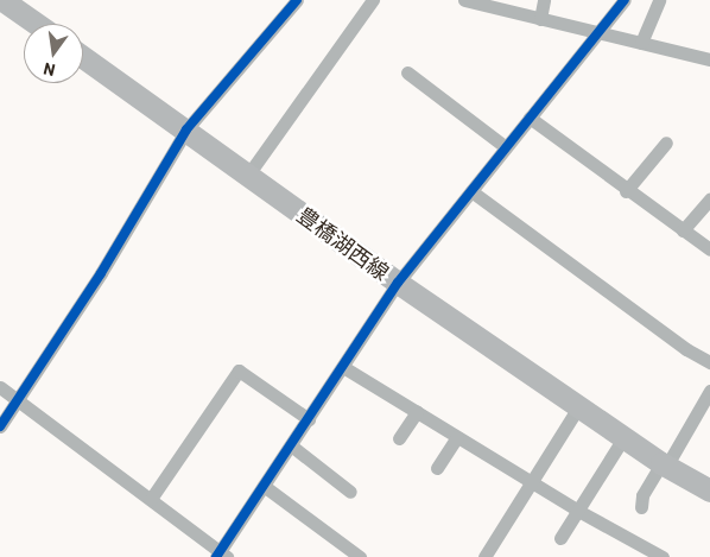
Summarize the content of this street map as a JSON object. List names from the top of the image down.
{
  "streets": {
    "main road": ["豊橋湖西線"]
  },
  "north": "bottom"
}
